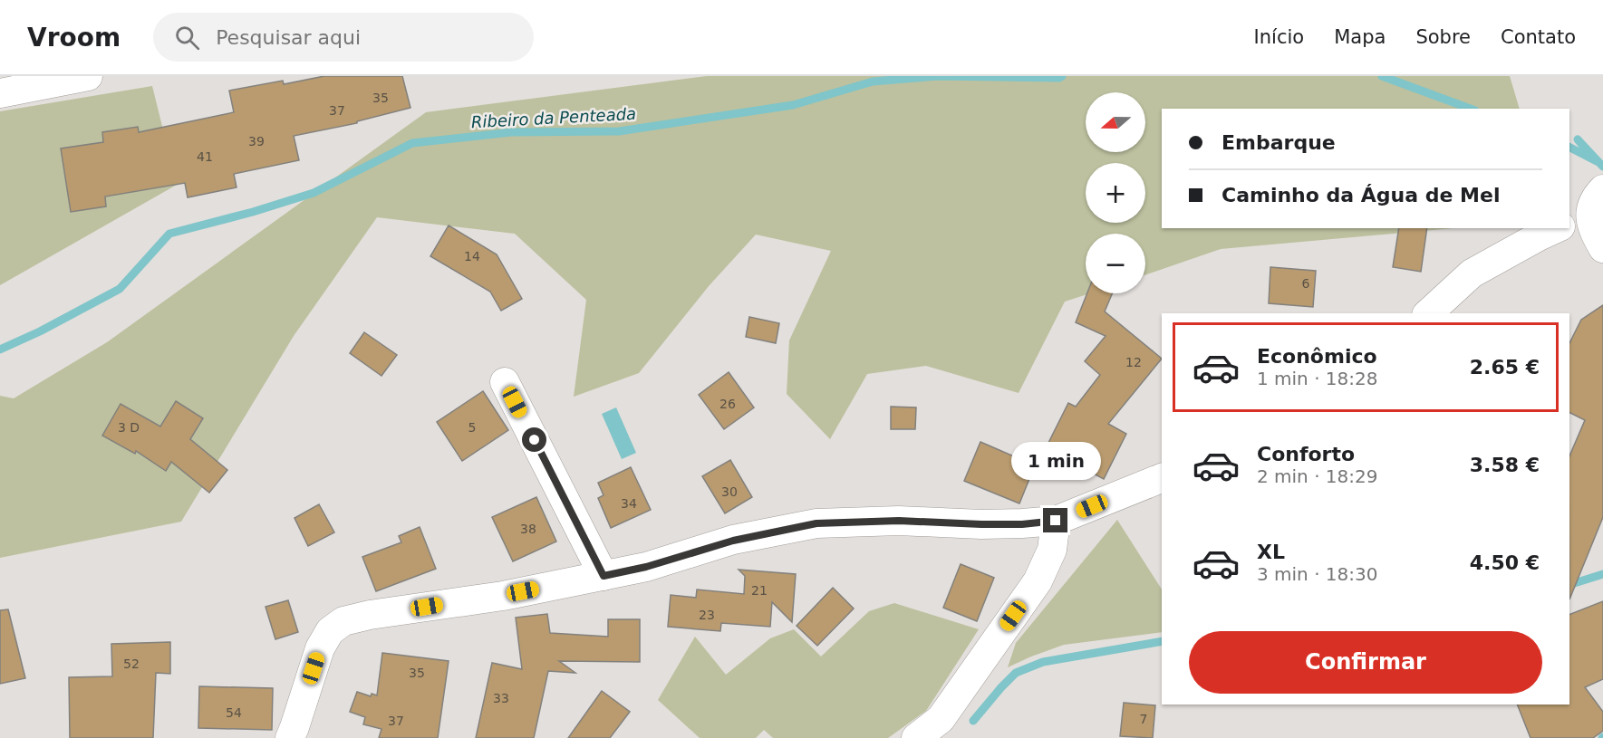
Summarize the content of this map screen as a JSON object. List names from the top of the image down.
{
  "water": ["Ribeiro da Penteada"],
  "house_numbers": [
    "35",
    "37",
    "39",
    "41",
    "14",
    "6",
    "12",
    "26",
    "3 D",
    "5",
    "30",
    "34",
    "38",
    "21",
    "23",
    "52",
    "35",
    "33",
    "54",
    "7",
    "37"
  ],
  "north": "left",
  "page": {
    "header": "Vroom",
    "search": "Pesquisar aqui",
    "nav": [
      "Início",
      "Mapa",
      "Sobre",
      "Contato"
    ],
    "map_buttons": ["+", "−"],
    "banner": ["Embarque", "Caminho da Água de Mel"],
    "list": [
      {
        "name": "Econômico",
        "note": "1 min · 18:28",
        "value": "2.65 €"
      },
      {
        "name": "Conforto",
        "note": "2 min · 18:29",
        "value": "3.58 €"
      },
      {
        "name": "XL",
        "note": "3 min · 18:30",
        "value": "4.50 €"
      }
    ],
    "bubble": "1 min",
    "buttons": "Confirmar"
  }
}
